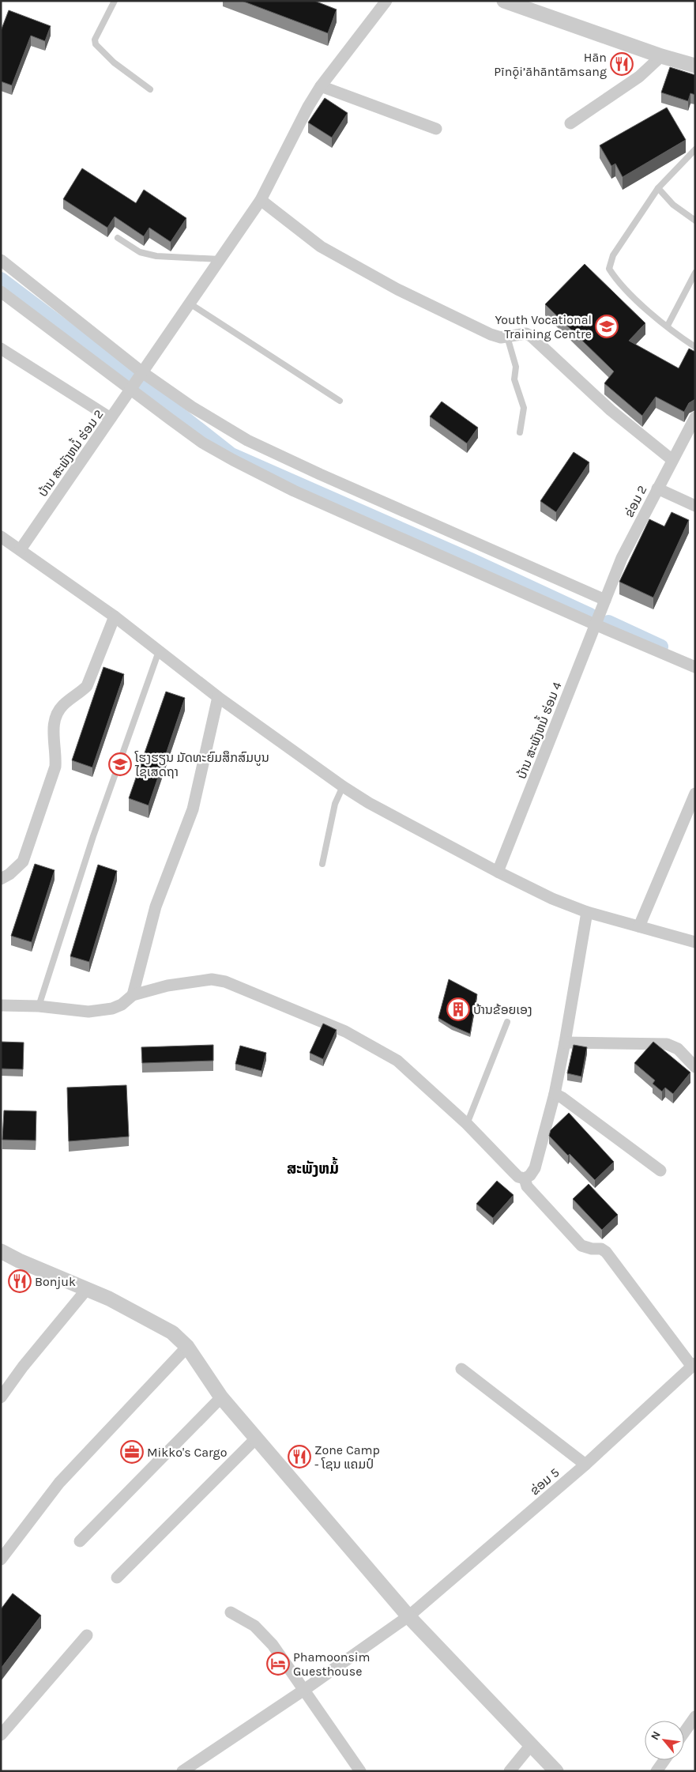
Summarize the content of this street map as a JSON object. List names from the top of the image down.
{
  "streets": {
    "street": [
      "ບ້ານ ສະພັງຫມໍ້ ຮ່ອມ 2",
      "ຂ່ອມ 2",
      "ບ້ານ ສະພັງຫມໍ້ ຮ່ອມ 4",
      "ຂ່ອມ 5"
    ]
  },
  "crossings": [
    ["ຂ່ອມ 2", "ບ້ານ ສະພັງຫມໍ້ ຮ່ອມ 4"]
  ],
  "districts": ["ສະພັງຫມໍ້"],
  "places": {
    "restaurant": ["Hān Pīnǭi’āhāntāmsang", "Bonjuk", "Zone Camp - ໂຊນ ແຄມປ໌"],
    "school or university": ["Youth Vocational Training Centre", "ໂຮງຮຽນ ມັດທະຍົມສຶກສົມບູນ ໄຊເສດຖາ"],
    "building": ["ບ້ານຂ້ອຍເອງ"],
    "office": ["Mikko's Cargo"],
    "hotel": ["Phamoonsim Guesthouse"]
  },
  "north": "top left"
}
